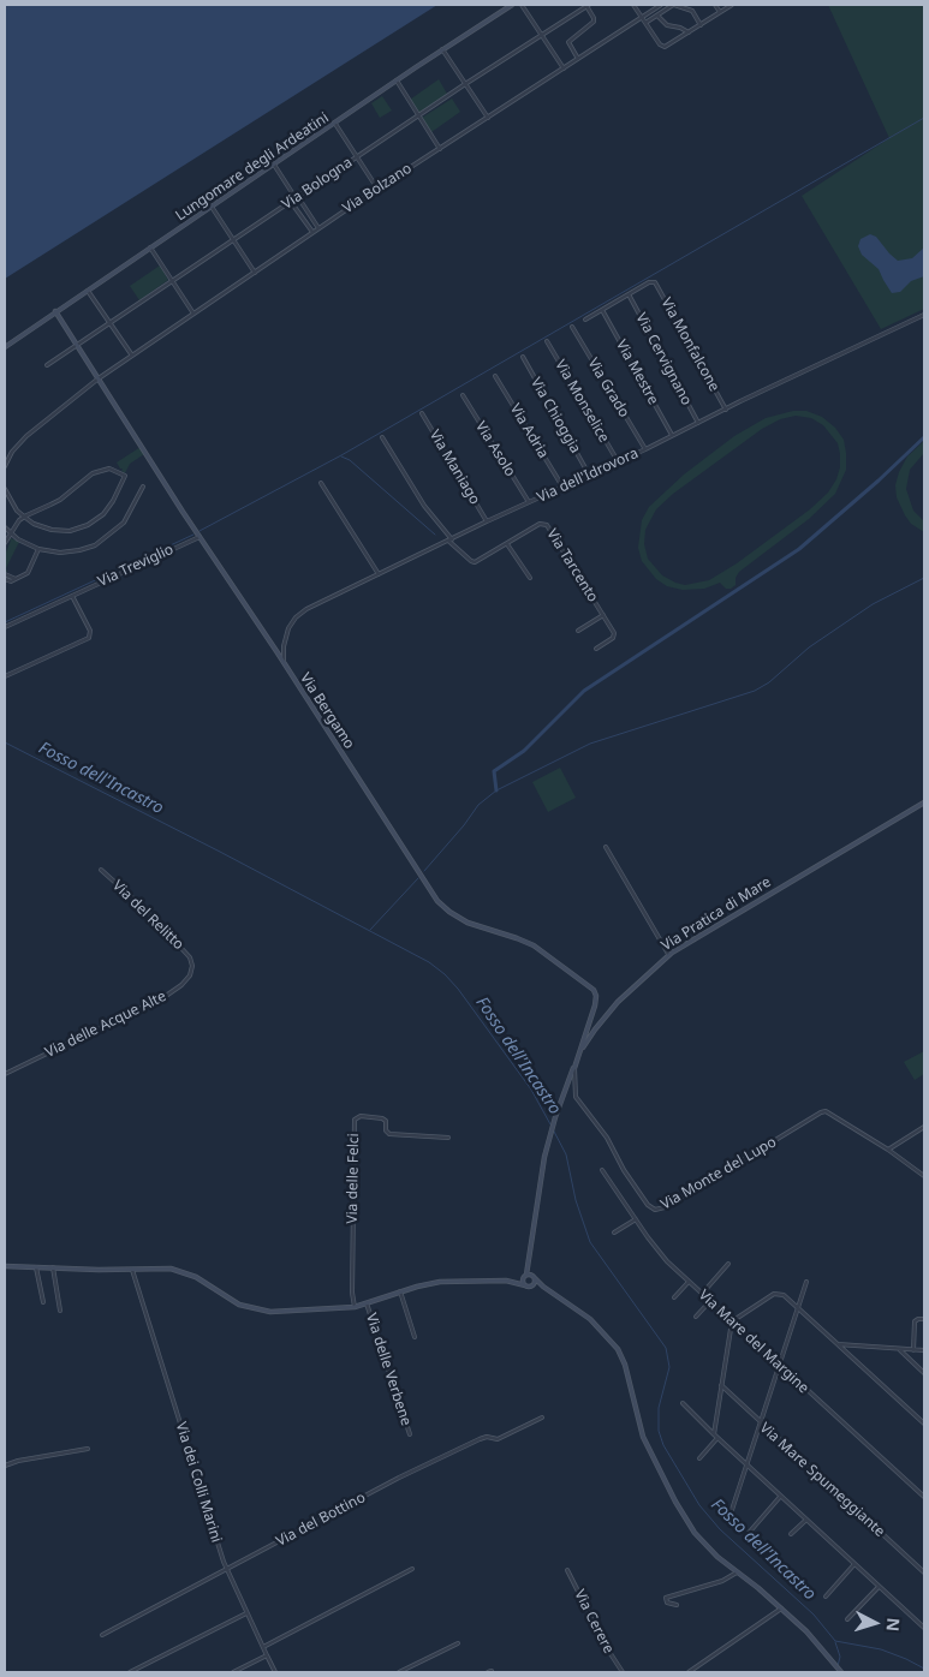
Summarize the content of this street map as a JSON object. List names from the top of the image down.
{
  "streets": {
    "main road": ["Lungomare degli Ardeatini", "Via Bergamo", "Via Pratica di Mare"],
    "street": [
      "Via Bologna",
      "Via Bolzano",
      "Via Monfalcone",
      "Via Cervignano",
      "Via Mestre",
      "Via Grado",
      "Via Monselice",
      "Via Chioggia",
      "Via Adria",
      "Via Asolo",
      "Via Maniago",
      "Via dell'Idrovora",
      "Via Treviglio",
      "Via Tarcento",
      "Via del Relitto",
      "Via delle Acque Alte",
      "Via Monte del Lupo",
      "Via delle Felci",
      "Via Mare del Margine",
      "Via delle Verbene",
      "Via Mare Spumeggiante",
      "Via dei Colli Marini",
      "Via del Bottino",
      "Via Cerere"
    ]
  },
  "crossings": [
    ["Lungomare degli Ardeatini", "Via Bergamo"],
    ["Via Bologna", "Via Bergamo"],
    ["Via Bolzano", "Via Bergamo"],
    ["Via Monfalcone", "Via Cervignano"],
    ["Via Monfalcone", "Via dell'Idrovora"],
    ["Via Cervignano", "Via dell'Idrovora"],
    ["Via Mestre", "Via dell'Idrovora"],
    ["Via Grado", "Via dell'Idrovora"],
    ["Via Monselice", "Via dell'Idrovora"],
    ["Via Chioggia", "Via dell'Idrovora"],
    ["Via Adria", "Via dell'Idrovora"],
    ["Via Asolo", "Via dell'Idrovora"],
    ["Via Maniago", "Via dell'Idrovora"],
    ["Via dell'Idrovora", "Via Tarcento"],
    ["Via dell'Idrovora", "Via Bergamo"],
    ["Via Treviglio", "Via Bergamo"],
    ["Via Bergamo", "Via Pratica di Mare"],
    ["Via Bergamo", "Via Monte del Lupo"],
    ["Via Pratica di Mare", "Via Monte del Lupo"],
    ["Via del Relitto", "Via delle Acque Alte"],
    ["Via dei Colli Marini", "Via del Bottino"]
  ],
  "water": ["Fosso dell'Incastro"],
  "north": "right"
}
